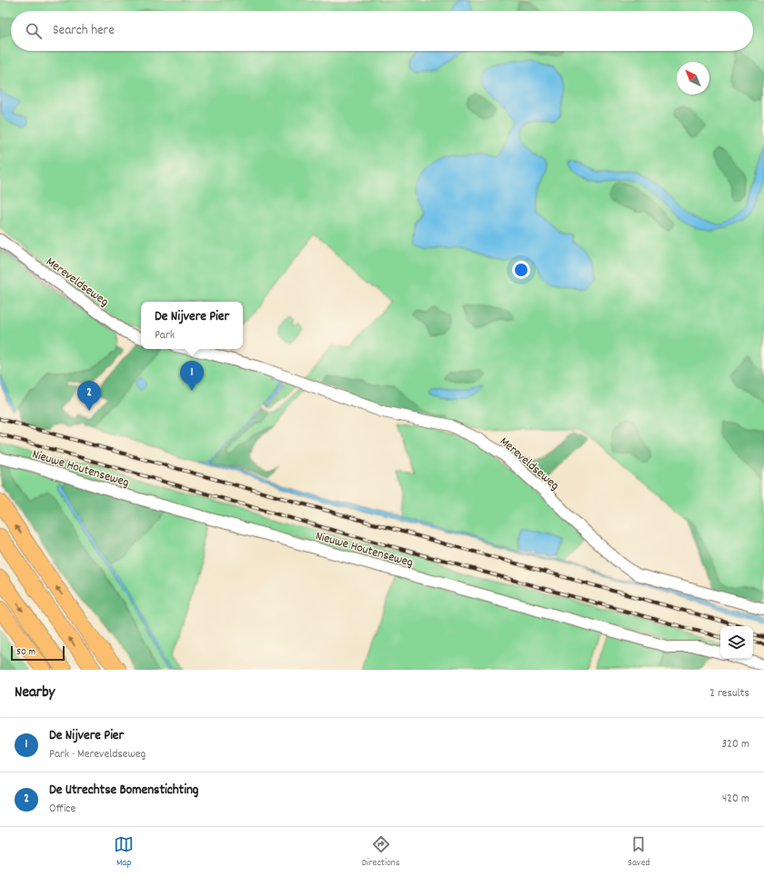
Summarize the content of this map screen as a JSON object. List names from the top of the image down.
{
  "streets": {
    "street": ["Mereveldseweg", "Nieuwe Houtenseweg"]
  },
  "scale_bar": "50 m",
  "north": "top left",
  "page": {
    "search": "Search here",
    "popup": ["De Nijvere Pier", "Park"],
    "pins": ["1", "2"],
    "scale": "50 m",
    "heading": ["Nearby", "2 results"],
    "list": [
      {
        "mark": "1",
        "name": "De Nijvere Pier",
        "note": "Park · Mereveldseweg",
        "value": "320 m"
      },
      {
        "mark": "2",
        "name": "De Utrechtse Bomenstichting",
        "note": "Office",
        "value": "420 m"
      }
    ],
    "nav": ["Map", "Directions", "Saved"]
  }
}
